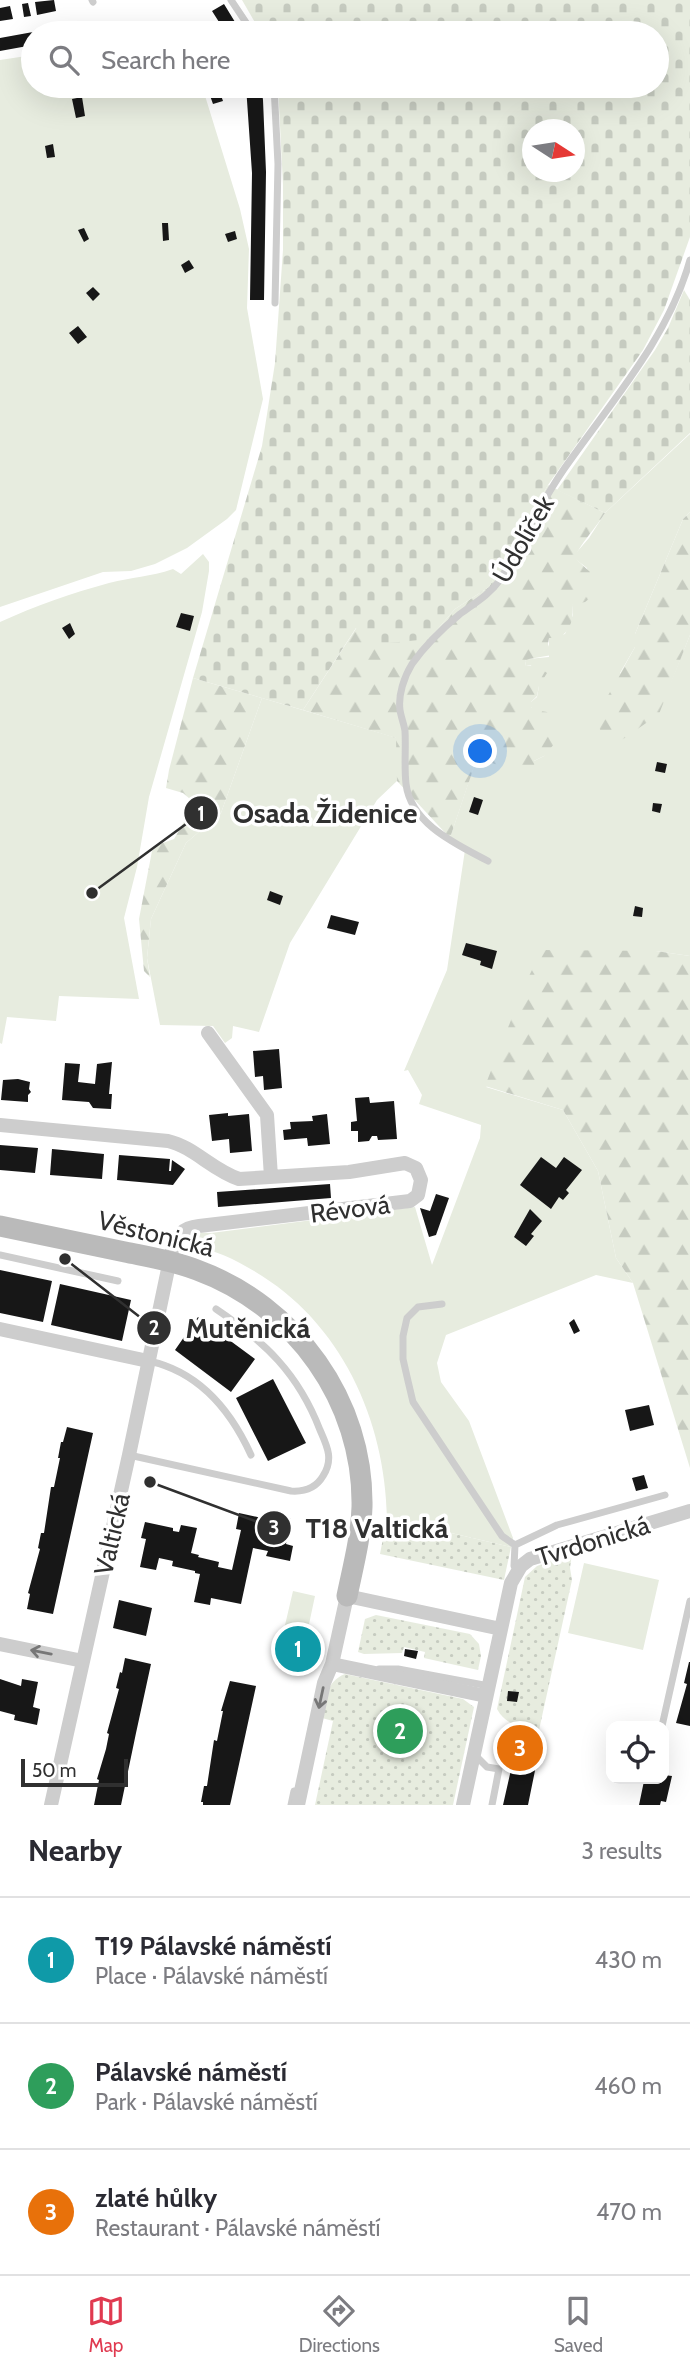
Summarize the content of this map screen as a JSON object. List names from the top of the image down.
{
  "streets": {
    "street": [
      "Révová",
      "Věstonická",
      "Valtická",
      "Tvrdonická"
    ],
    "lane": ["Údolíček"]
  },
  "crossings": [
    ["Révová", "Věstonická"],
    ["Révová", "Valtická"],
    ["Věstonická", "Valtická"]
  ],
  "places": ["Osada Židenice", "Mutěnická", "T18 Valtická"],
  "scale_bar": "50 m",
  "north": "right",
  "page": {
    "search": "Search here",
    "pins": ["1", "2", "3"],
    "scale": "50 m",
    "heading": ["Nearby", "3 results"],
    "list": [
      {
        "mark": "1",
        "name": "T19 Pálavské náměstí",
        "note": "Place · Pálavské náměstí",
        "value": "430 m"
      },
      {
        "mark": "2",
        "name": "Pálavské náměstí",
        "note": "Park · Pálavské náměstí",
        "value": "460 m"
      },
      {
        "mark": "3",
        "name": "zlaté hůlky",
        "note": "Restaurant · Pálavské náměstí",
        "value": "470 m"
      }
    ],
    "nav": ["Map", "Directions", "Saved"]
  }
}
